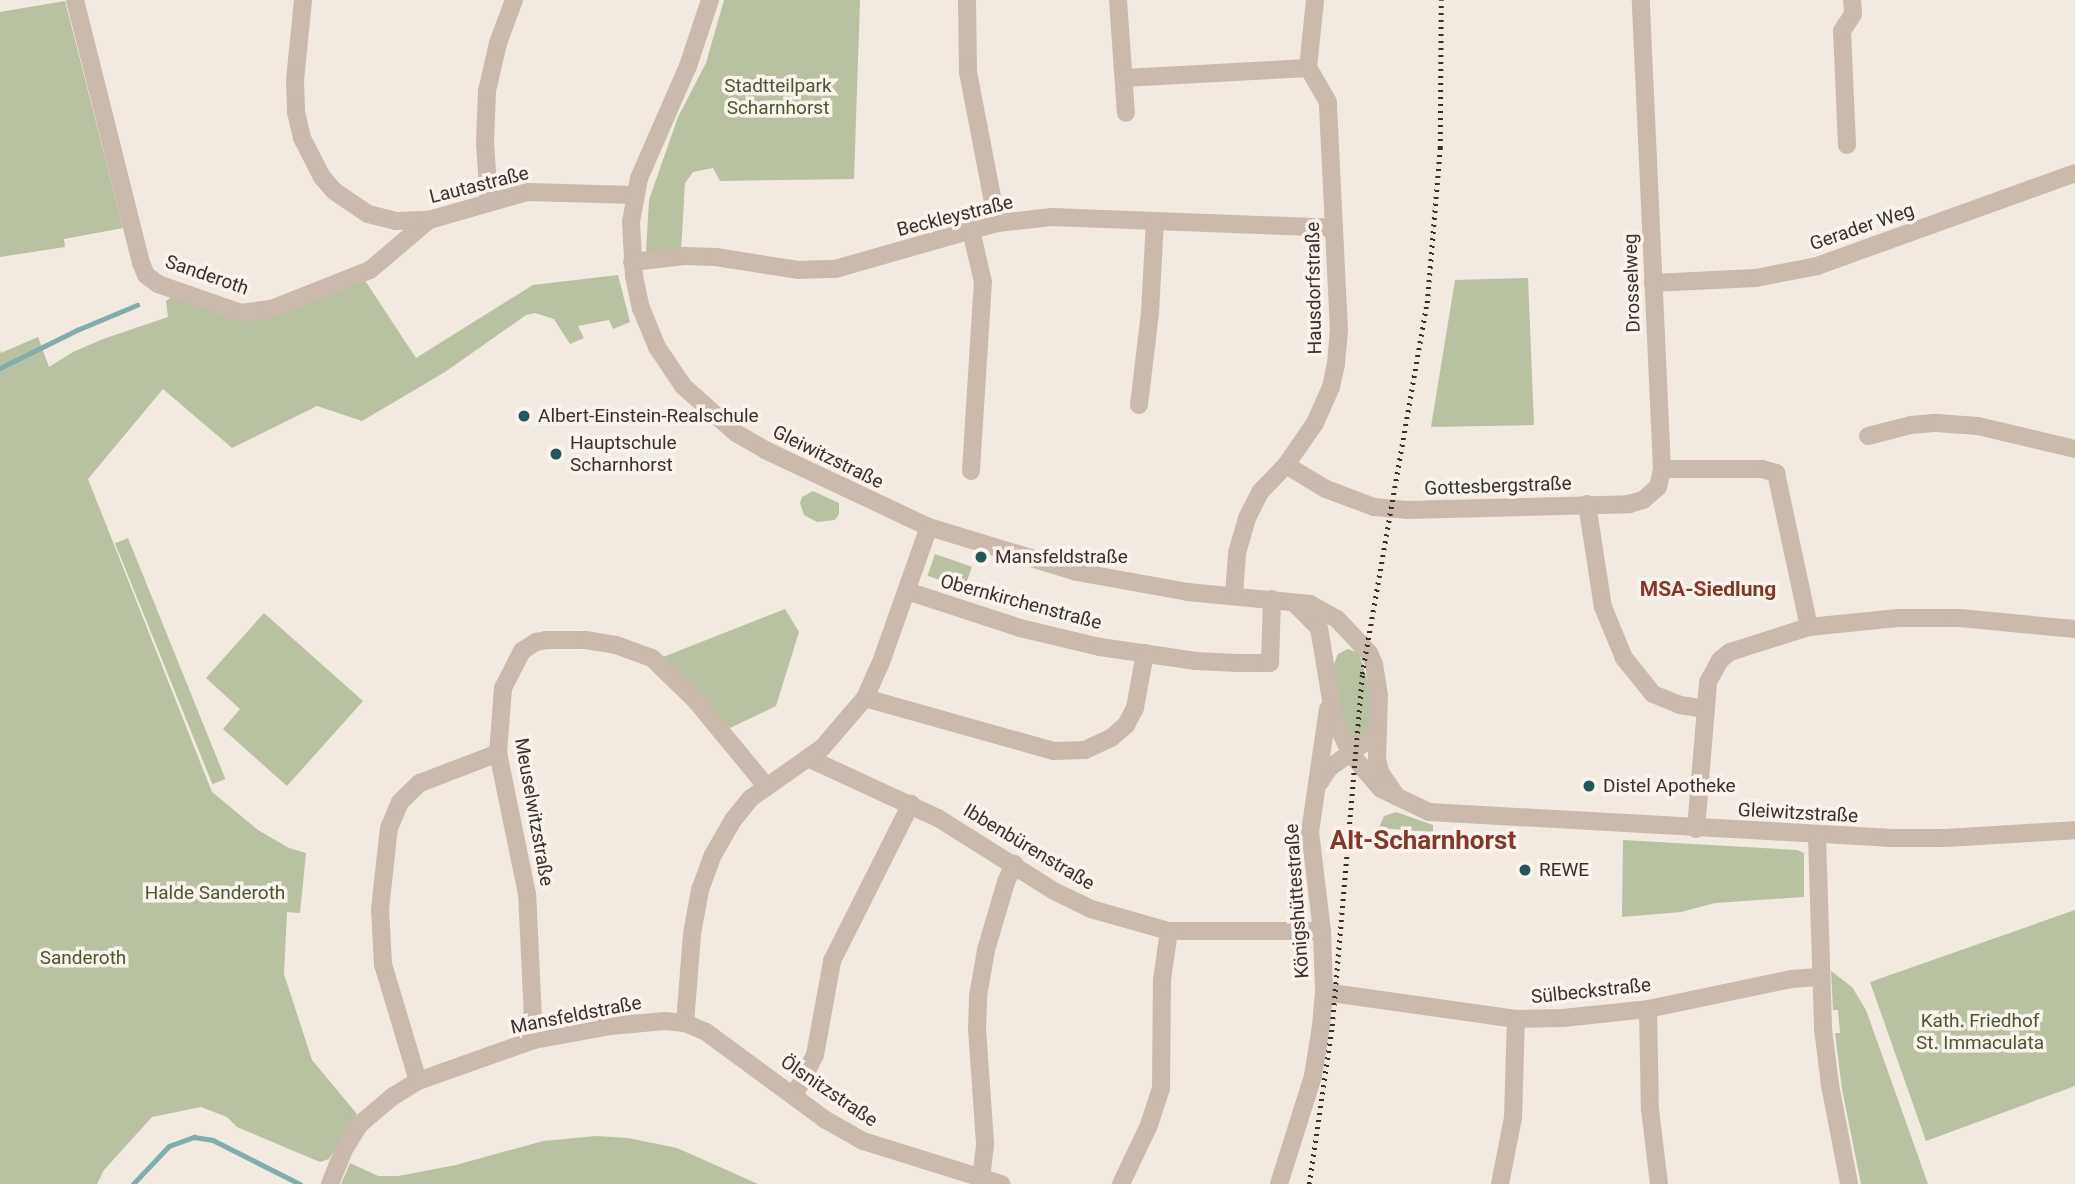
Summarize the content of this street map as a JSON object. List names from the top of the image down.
{
  "streets": {
    "street": [
      "Lautastraße",
      "Beckleystraße",
      "Gerader Weg",
      "Sanderoth",
      "Drosselweg",
      "Hausdorfstraße",
      "Gleiwitzstraße",
      "Gottesbergstraße",
      "Obernkirchenstraße",
      "Meuselwitzstraße",
      "Ibbenbürenstraße",
      "Königshüttestraße",
      "Sülbeckstraße",
      "Mansfeldstraße",
      "Ölsnitzstraße"
    ]
  },
  "crossings": [
    ["Lautastraße", "Sanderoth"],
    ["Lautastraße", "Gleiwitzstraße"],
    ["Beckleystraße", "Hausdorfstraße"],
    ["Beckleystraße", "Gleiwitzstraße"],
    ["Gerader Weg", "Drosselweg"],
    ["Hausdorfstraße", "Gleiwitzstraße"],
    ["Hausdorfstraße", "Gottesbergstraße"],
    ["Gleiwitzstraße", "Obernkirchenstraße"],
    ["Gleiwitzstraße", "Königshüttestraße"],
    ["Meuselwitzstraße", "Mansfeldstraße"],
    ["Ibbenbürenstraße", "Königshüttestraße"],
    ["Königshüttestraße", "Sülbeckstraße"],
    ["Mansfeldstraße", "Ölsnitzstraße"]
  ],
  "districts": ["MSA-Siedlung", "Alt-Scharnhorst"],
  "parks": [
    "Stadtteilpark Scharnhorst",
    "Halde Sanderoth",
    "Sanderoth",
    "Kath. Friedhof St. Immaculata"
  ],
  "places": [
    "Albert-Einstein-Realschule",
    "Hauptschule Scharnhorst",
    "Mansfeldstraße",
    "Distel Apotheke",
    "REWE"
  ]
}
